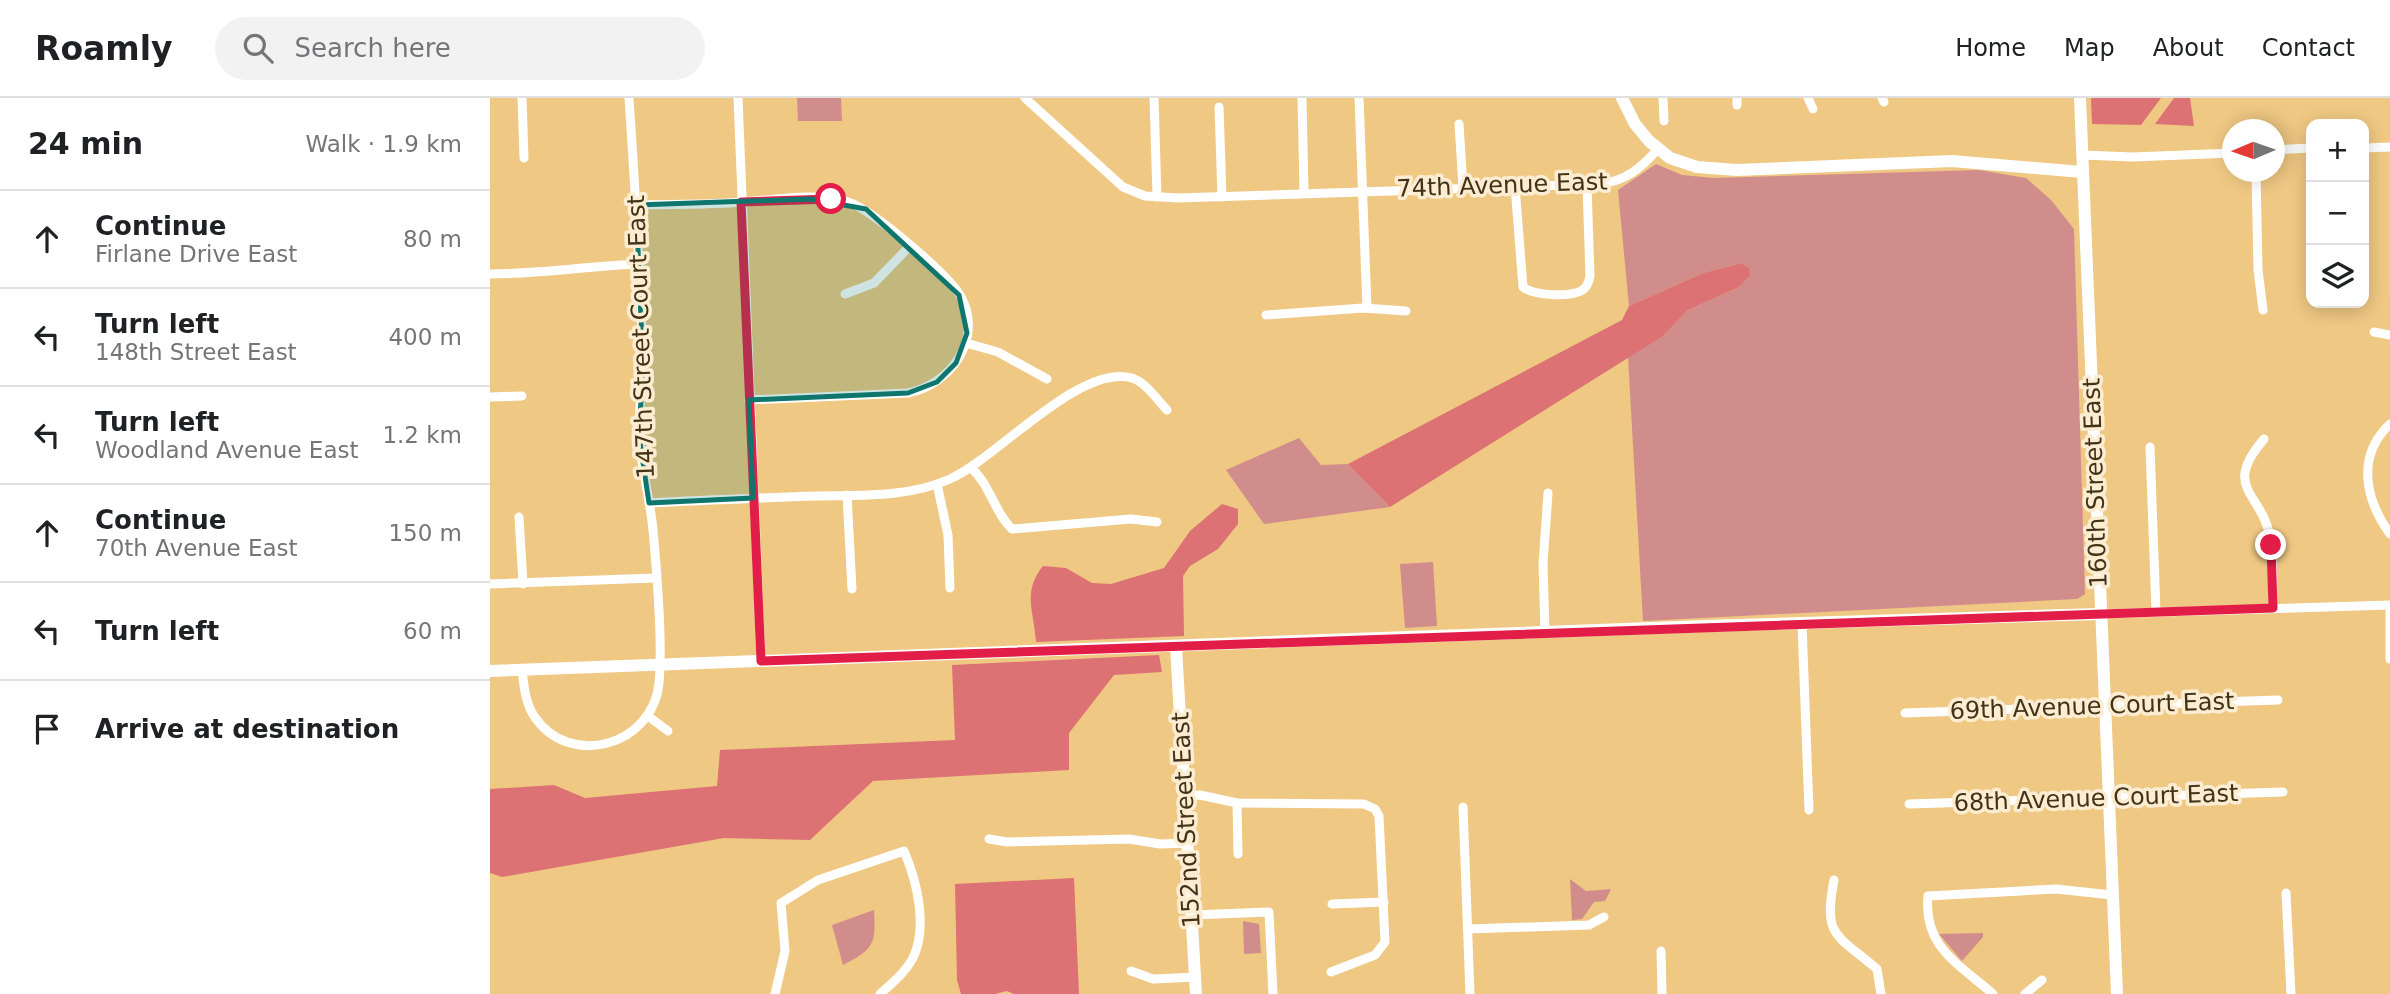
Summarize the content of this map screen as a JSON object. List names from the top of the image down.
{
  "streets": {
    "street": [
      "74th Avenue East",
      "147th Street Court East",
      "160th Street East",
      "69th Avenue Court East",
      "68th Avenue Court East",
      "152nd Street East"
    ]
  },
  "crossings": [
    ["160th Street East", "69th Avenue Court East"],
    ["160th Street East", "68th Avenue Court East"]
  ],
  "north": "left",
  "page": {
    "header": "Roamly",
    "search": "Search here",
    "nav": [
      "Home",
      "Map",
      "About",
      "Contact"
    ],
    "heading": ["24 min", "Walk · 1.9 km"],
    "map_buttons": ["+", "−"],
    "list": [
      ["Continue", "Firlane Drive East", "80 m"],
      ["Turn left", "148th Street East", "400 m"],
      ["Turn left", "Woodland Avenue East", "1.2 km"],
      ["Continue", "70th Avenue East", "150 m"],
      ["Turn left", "60 m"],
      "Arrive at destination"
    ]
  }
}
